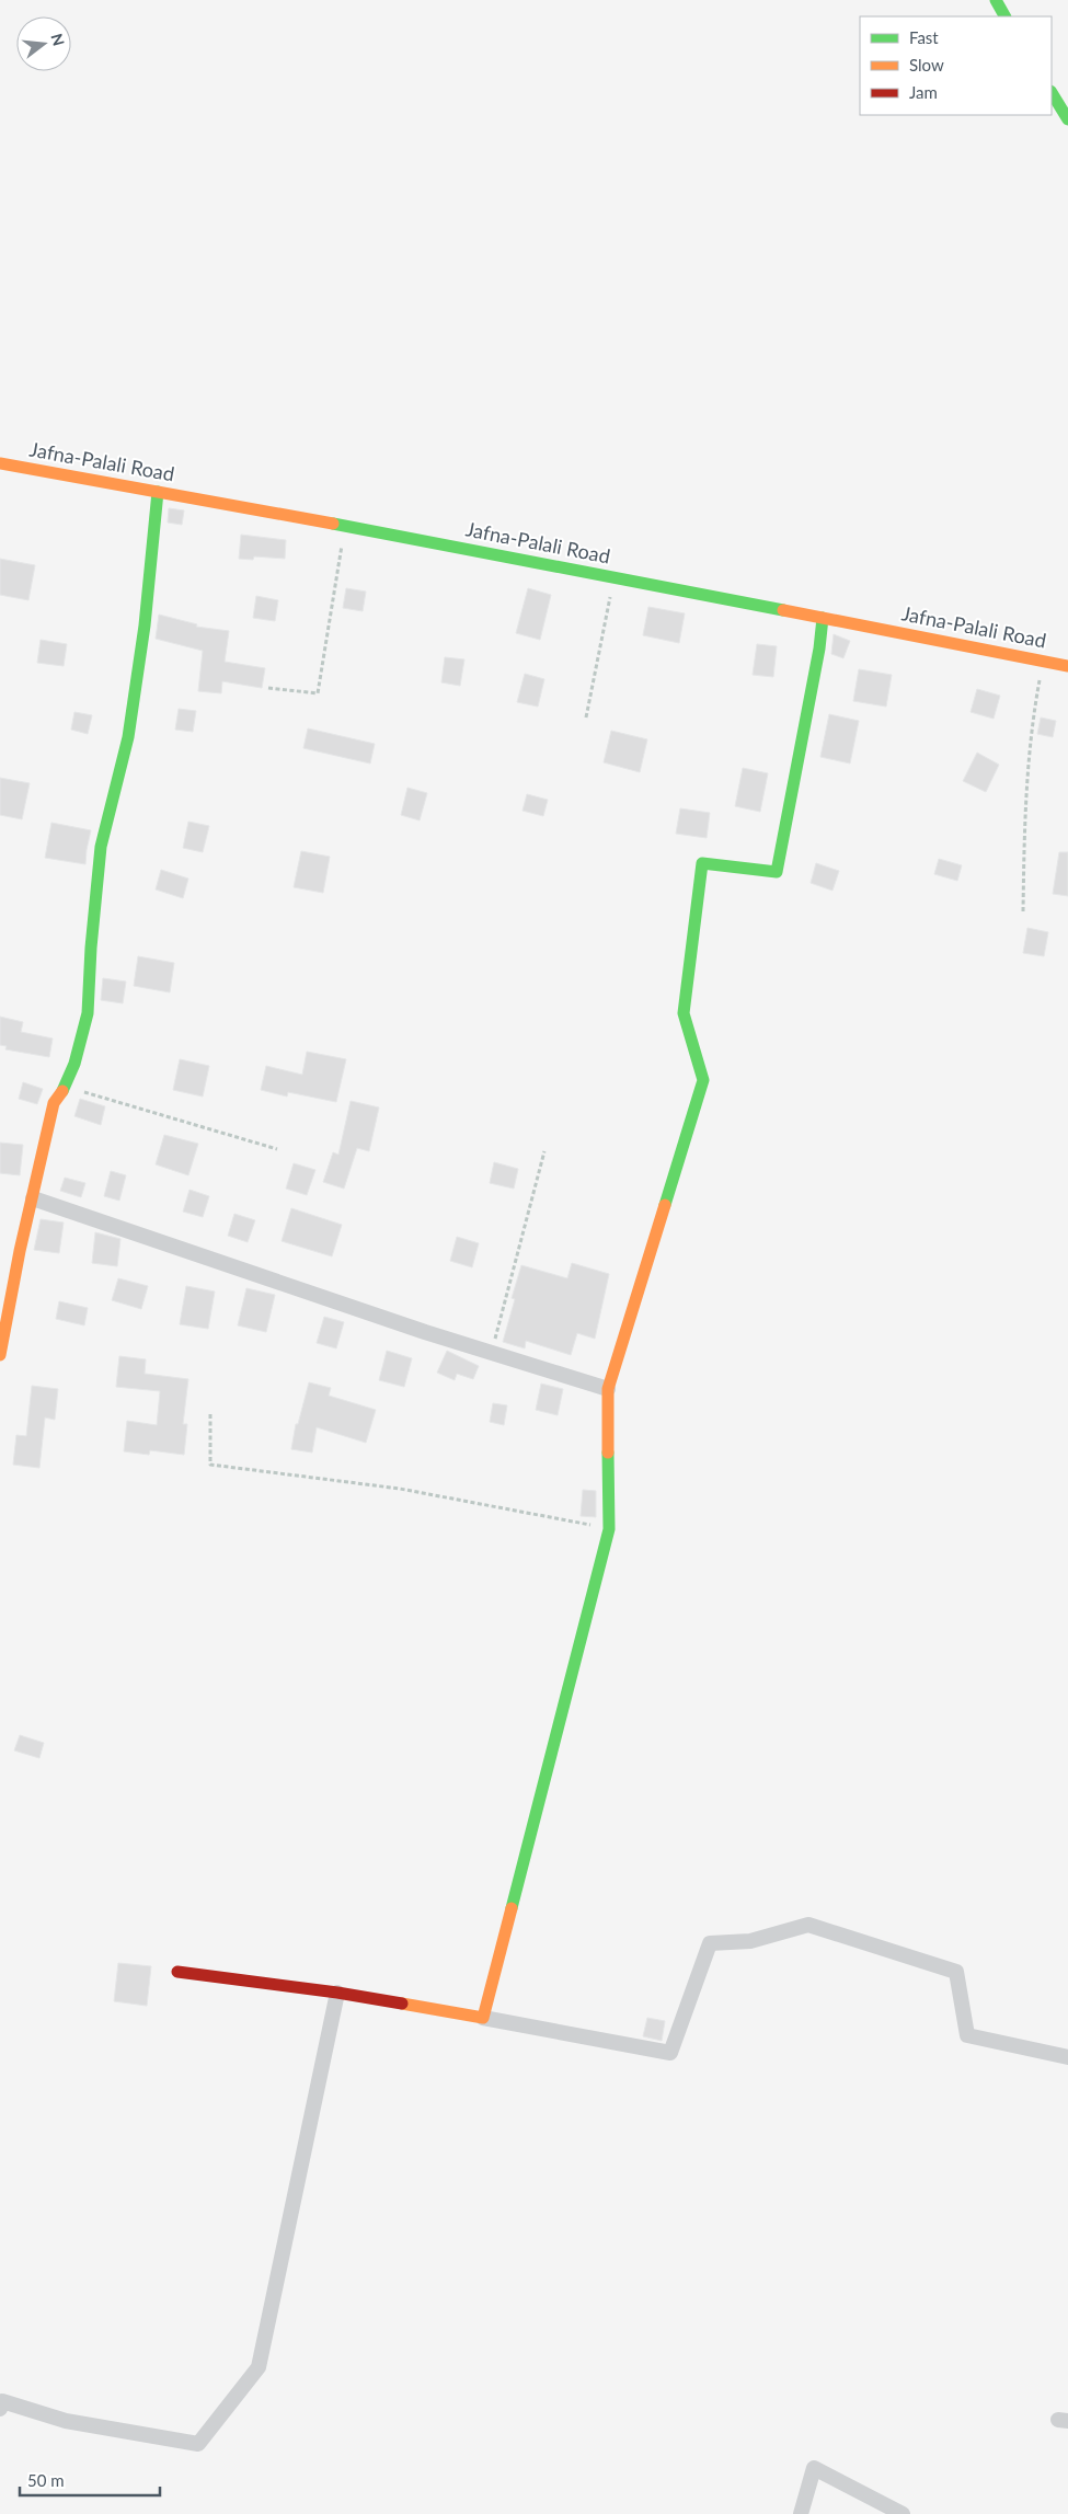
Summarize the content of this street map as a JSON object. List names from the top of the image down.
{
  "streets": {
    "street": ["Jafna-Palali Road"]
  },
  "legend": ["Fast", "Slow", "Jam"],
  "scale_bar": "50 m",
  "north": "right"
}
